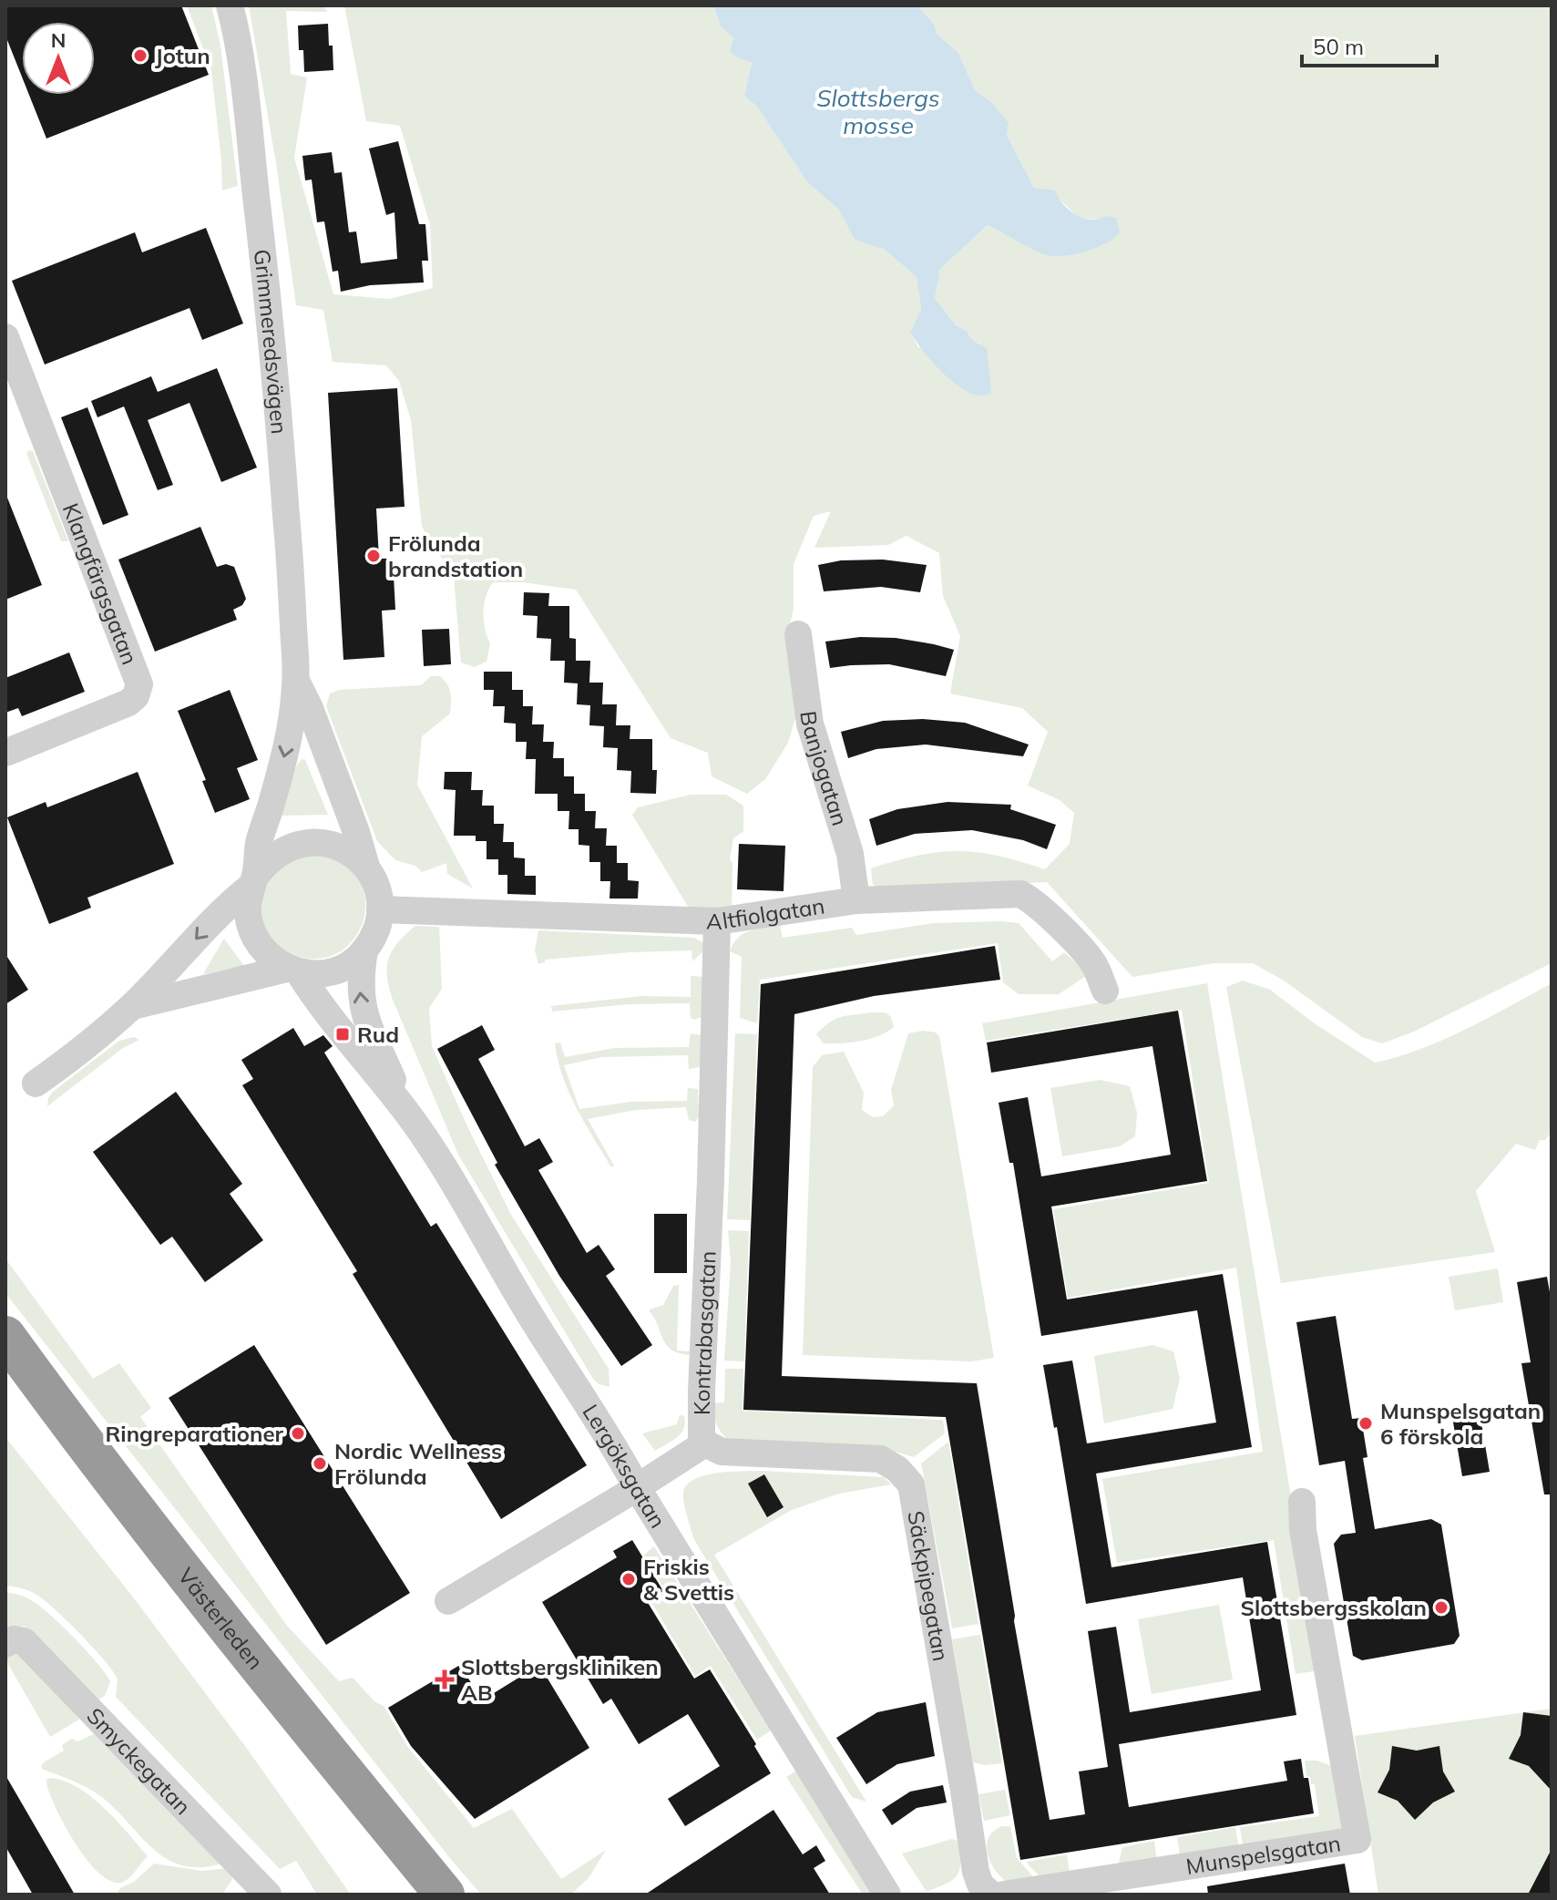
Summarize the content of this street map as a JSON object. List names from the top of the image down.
{
  "streets": {
    "highway": ["Västerleden"],
    "street": [
      "Grimmeredsvägen",
      "Klangfärgsgatan",
      "Banjogatan",
      "Altfiolgatan",
      "Kontrabasgatan",
      "Lergöksgatan",
      "Säckpipegatan",
      "Smyckegatan",
      "Munspelsgatan"
    ]
  },
  "crossings": [
    ["Grimmeredsvägen", "Altfiolgatan"],
    ["Grimmeredsvägen", "Lergöksgatan"],
    ["Banjogatan", "Altfiolgatan"],
    ["Altfiolgatan", "Kontrabasgatan"],
    ["Altfiolgatan", "Lergöksgatan"],
    ["Kontrabasgatan", "Lergöksgatan"],
    ["Kontrabasgatan", "Säckpipegatan"],
    ["Säckpipegatan", "Munspelsgatan"]
  ],
  "water": ["Slottsbergs mosse"],
  "places": {
    "other": [
      "Jotun",
      "Frölunda brandstation",
      "Munspelsgatan 6 förskola",
      "Ringreparationer",
      "Nordic Wellness Frölunda",
      "Friskis & Svettis",
      "Slottsbergsskolan"
    ],
    "transit": ["Rud"],
    "health": ["Slottsbergskliniken AB"]
  },
  "scale_bar": "50 m",
  "north": "top"
}
